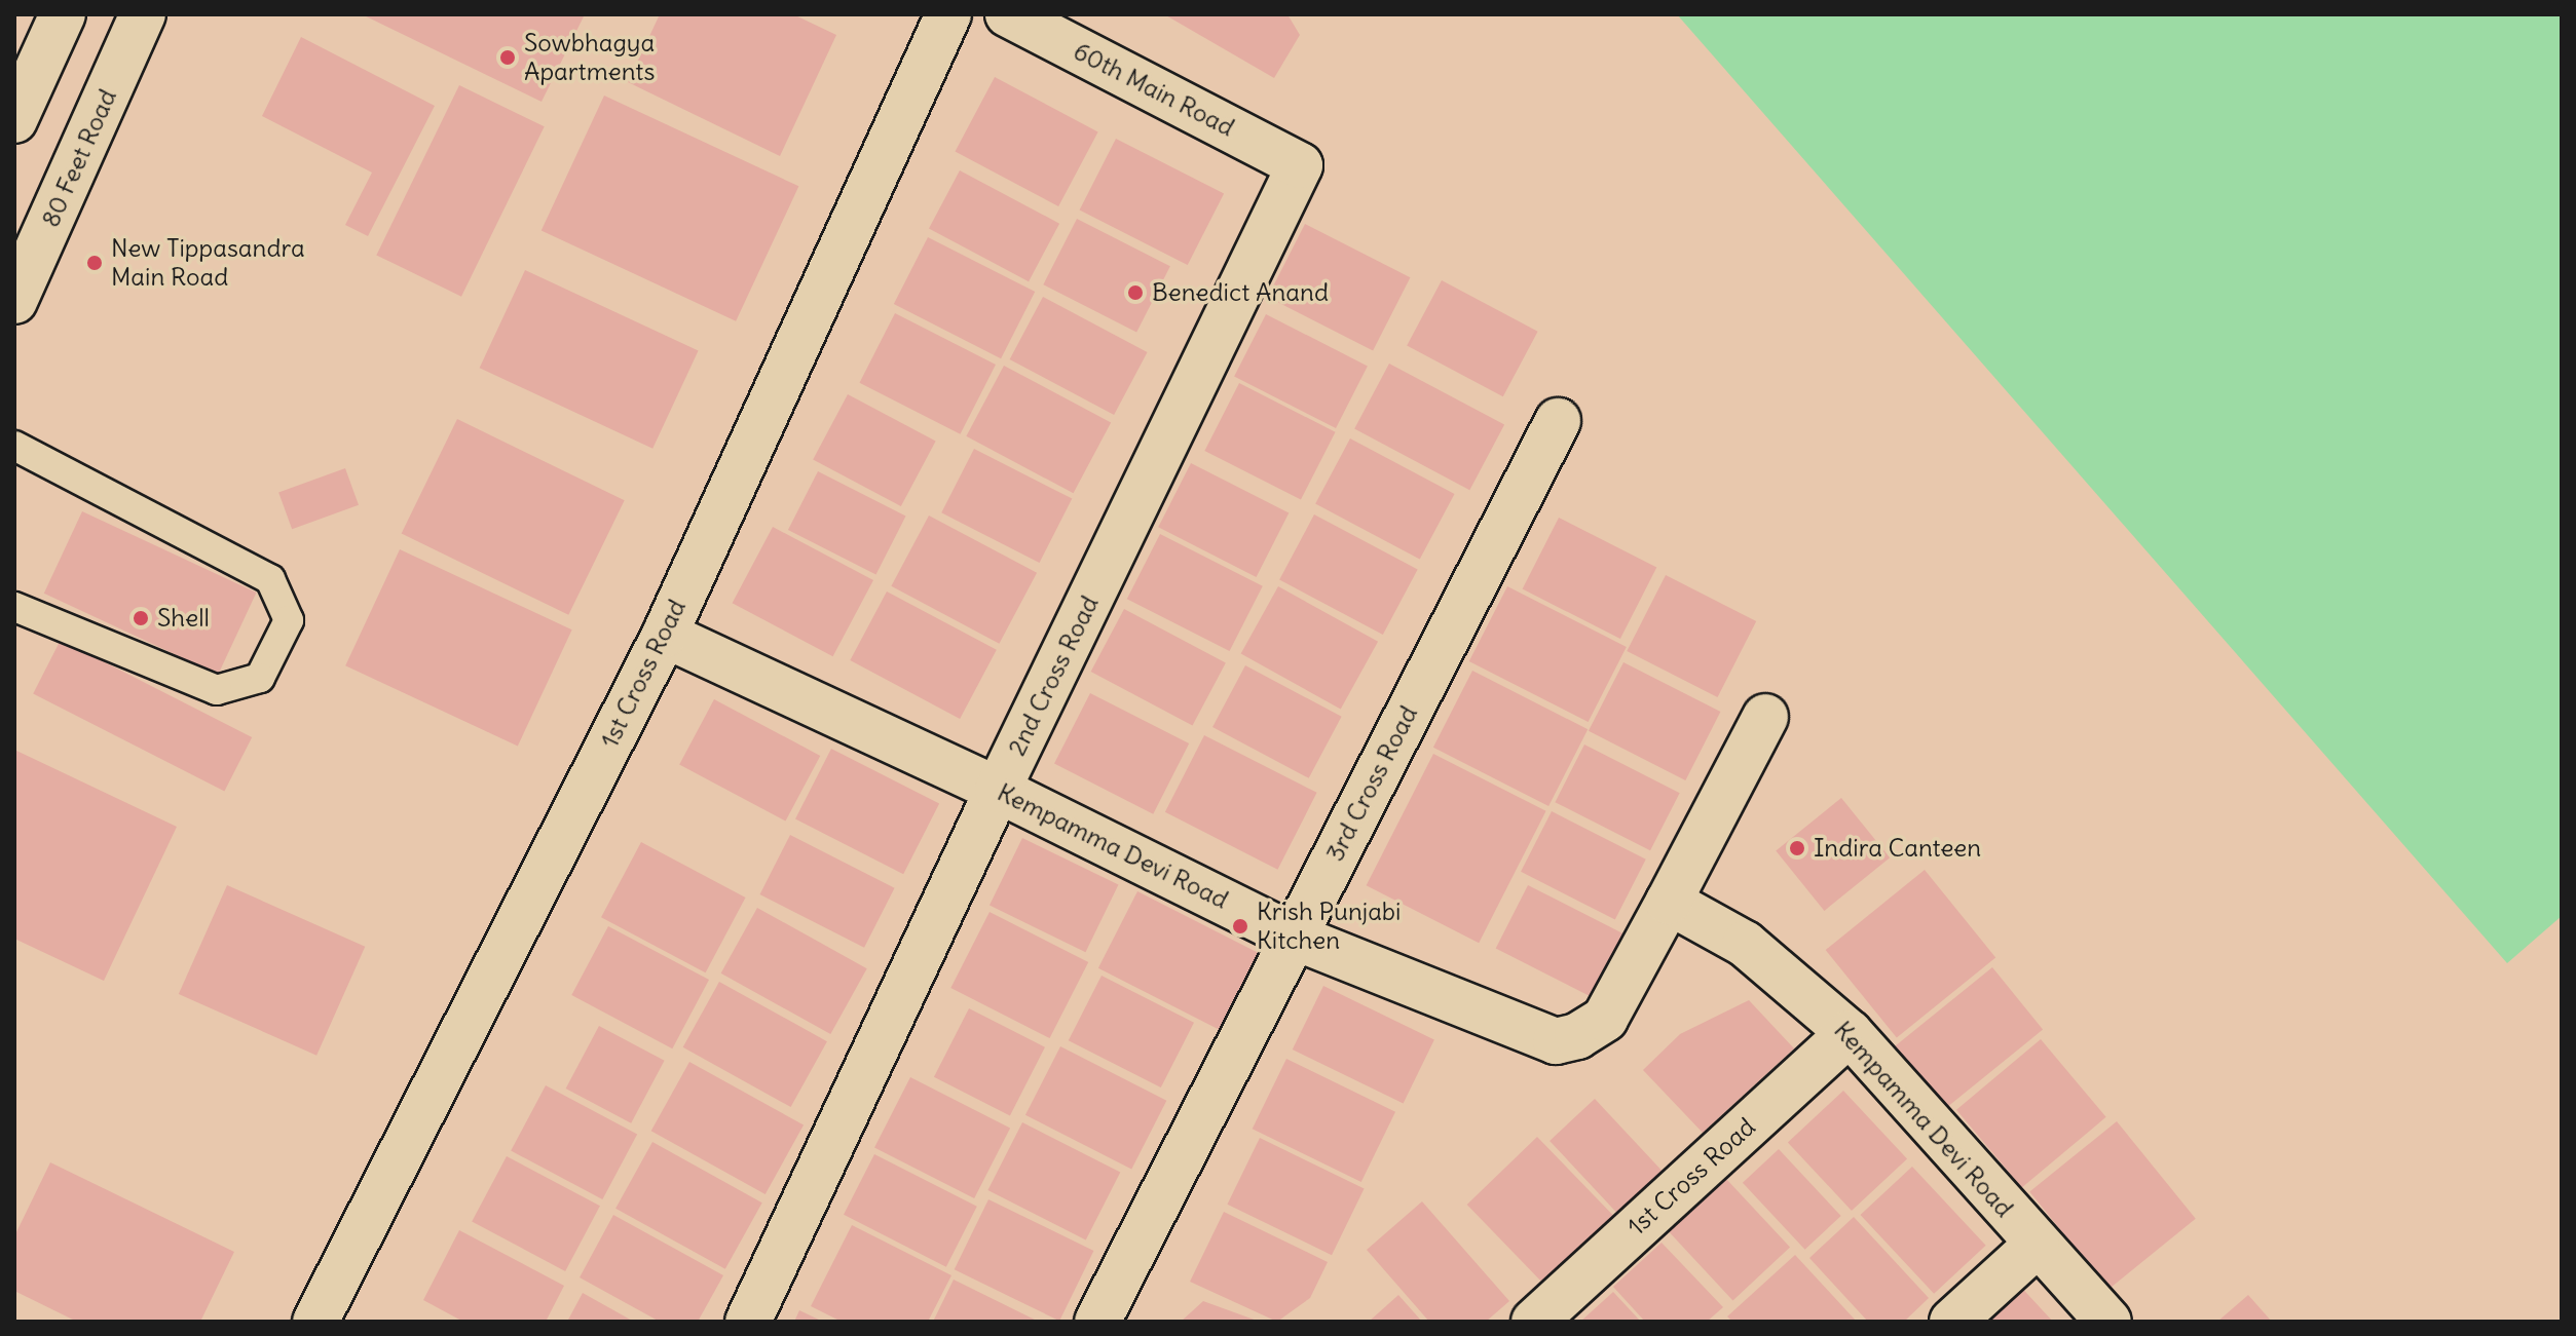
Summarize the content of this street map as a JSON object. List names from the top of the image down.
{
  "streets": {
    "street": [
      "60th Main Road",
      "80 Feet Road",
      "1st Cross Road",
      "2nd Cross Road",
      "3rd Cross Road",
      "Kempamma Devi Road"
    ]
  },
  "crossings": [
    ["60th Main Road", "2nd Cross Road"],
    ["1st Cross Road", "Kempamma Devi Road"],
    ["2nd Cross Road", "Kempamma Devi Road"],
    ["3rd Cross Road", "Kempamma Devi Road"]
  ],
  "places": [
    "Sowbhagya Apartments",
    "New Tippasandra Main Road",
    "Benedict Anand",
    "Shell",
    "Indira Canteen",
    "Krish Punjabi Kitchen"
  ]
}
